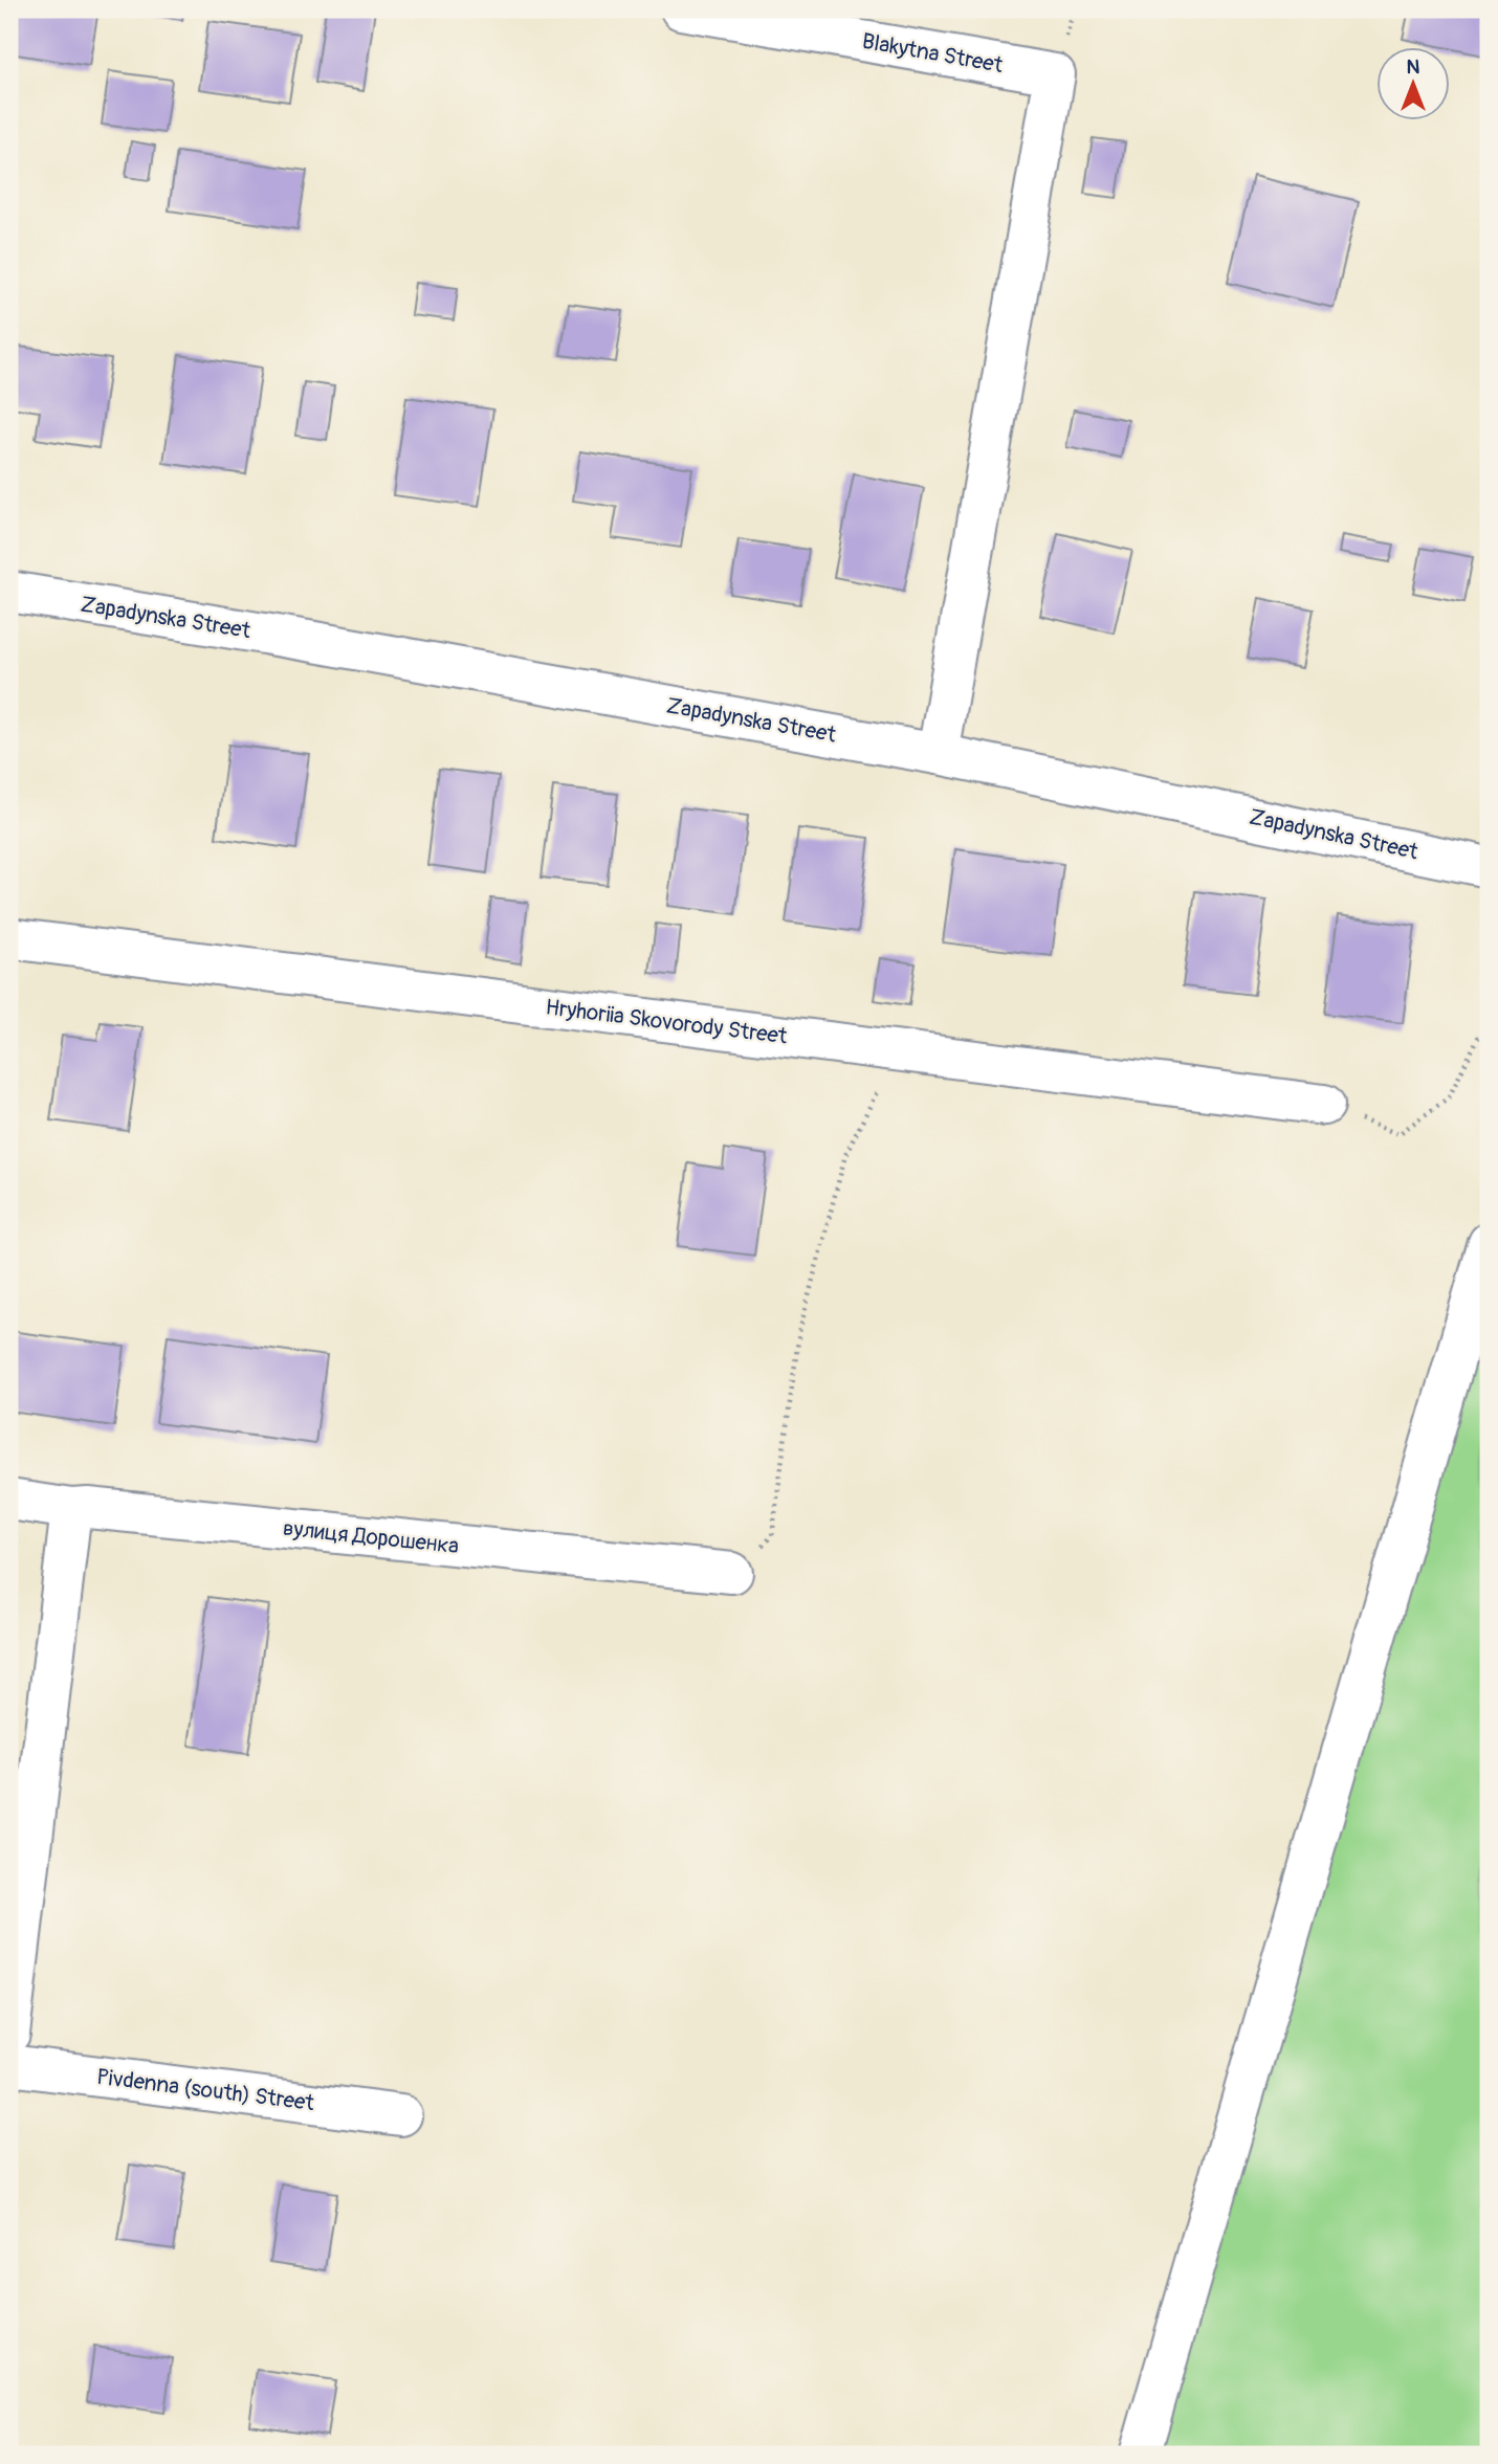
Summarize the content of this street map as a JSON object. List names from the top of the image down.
{
  "streets": {
    "street": [
      "Blakytna Street",
      "Zapadynska Street",
      "Hryhoriia Skovorody Street",
      "вулиця Дорошенка",
      "Pivdenna (south) Street"
    ]
  },
  "crossings": [
    ["Blakytna Street", "Zapadynska Street"]
  ],
  "north": "top"
}
